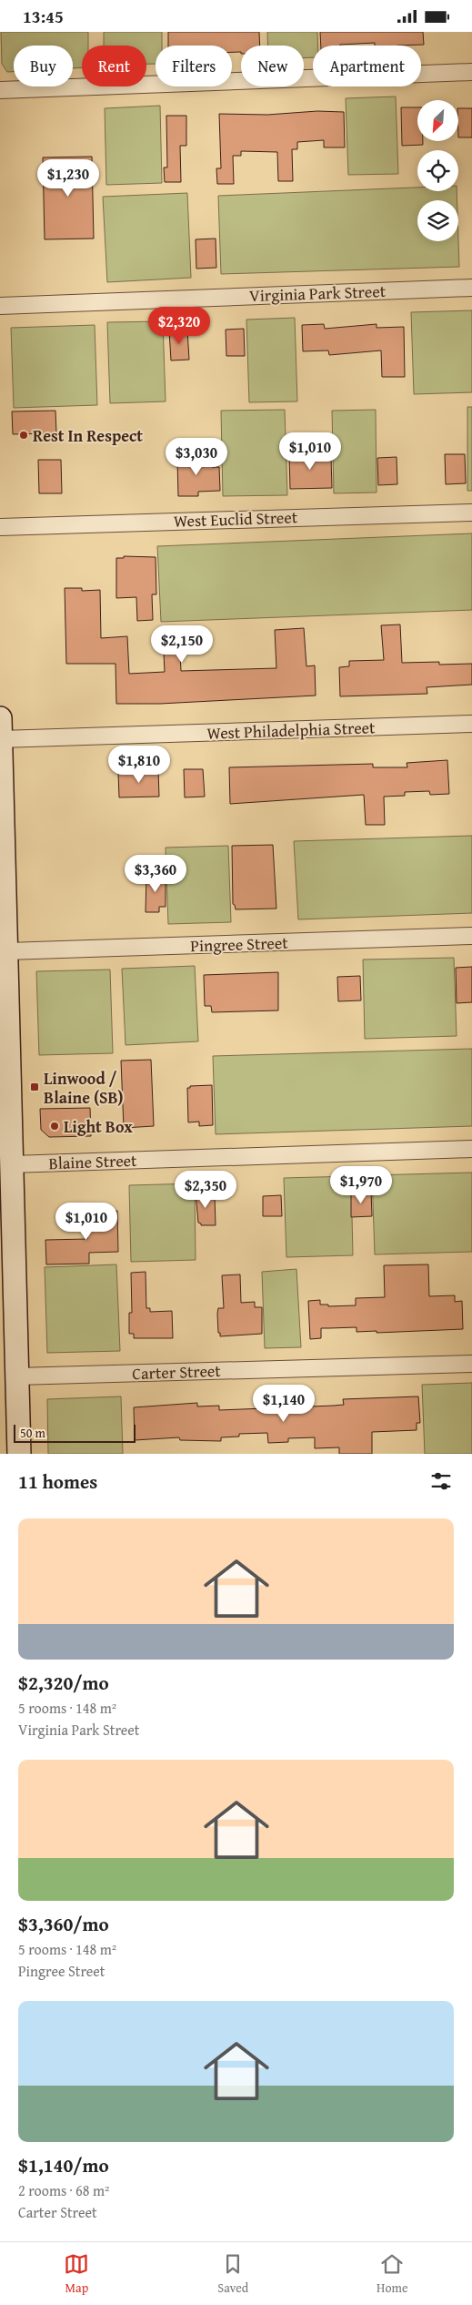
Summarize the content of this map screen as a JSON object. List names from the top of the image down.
{
  "streets": {
    "street": [
      "Virginia Park Street",
      "West Euclid Street",
      "West Philadelphia Street",
      "Pingree Street",
      "Blaine Street",
      "Carter Street"
    ]
  },
  "places": {
    "other": ["Rest In Respect", "Light Box"],
    "transit": ["Linwood / Blaine (SB)"]
  },
  "scale_bar": "50 m",
  "north": "bottom left",
  "page": {
    "status": "13:45",
    "chip": [
      "Buy",
      "Rent",
      "Filters",
      "New",
      "Apartment"
    ],
    "price": [
      "$1,230",
      "$2,320",
      "$1,010",
      "$3,030",
      "$2,150",
      "$1,810",
      "$3,360",
      "$1,970",
      "$2,350",
      "$1,010",
      "$1,140"
    ],
    "scale": "50 m",
    "heading": "11 homes",
    "list": [
      {
        "name": "$2,320/mo",
        "note": "5 rooms · 148 m² · Virginia Park Street"
      },
      {
        "name": "$3,360/mo",
        "note": "5 rooms · 148 m² · Pingree Street"
      },
      {
        "name": "$1,140/mo",
        "note": "2 rooms · 68 m² · Carter Street"
      }
    ],
    "tabs": ["Map", "Saved", "Home"]
  }
}
